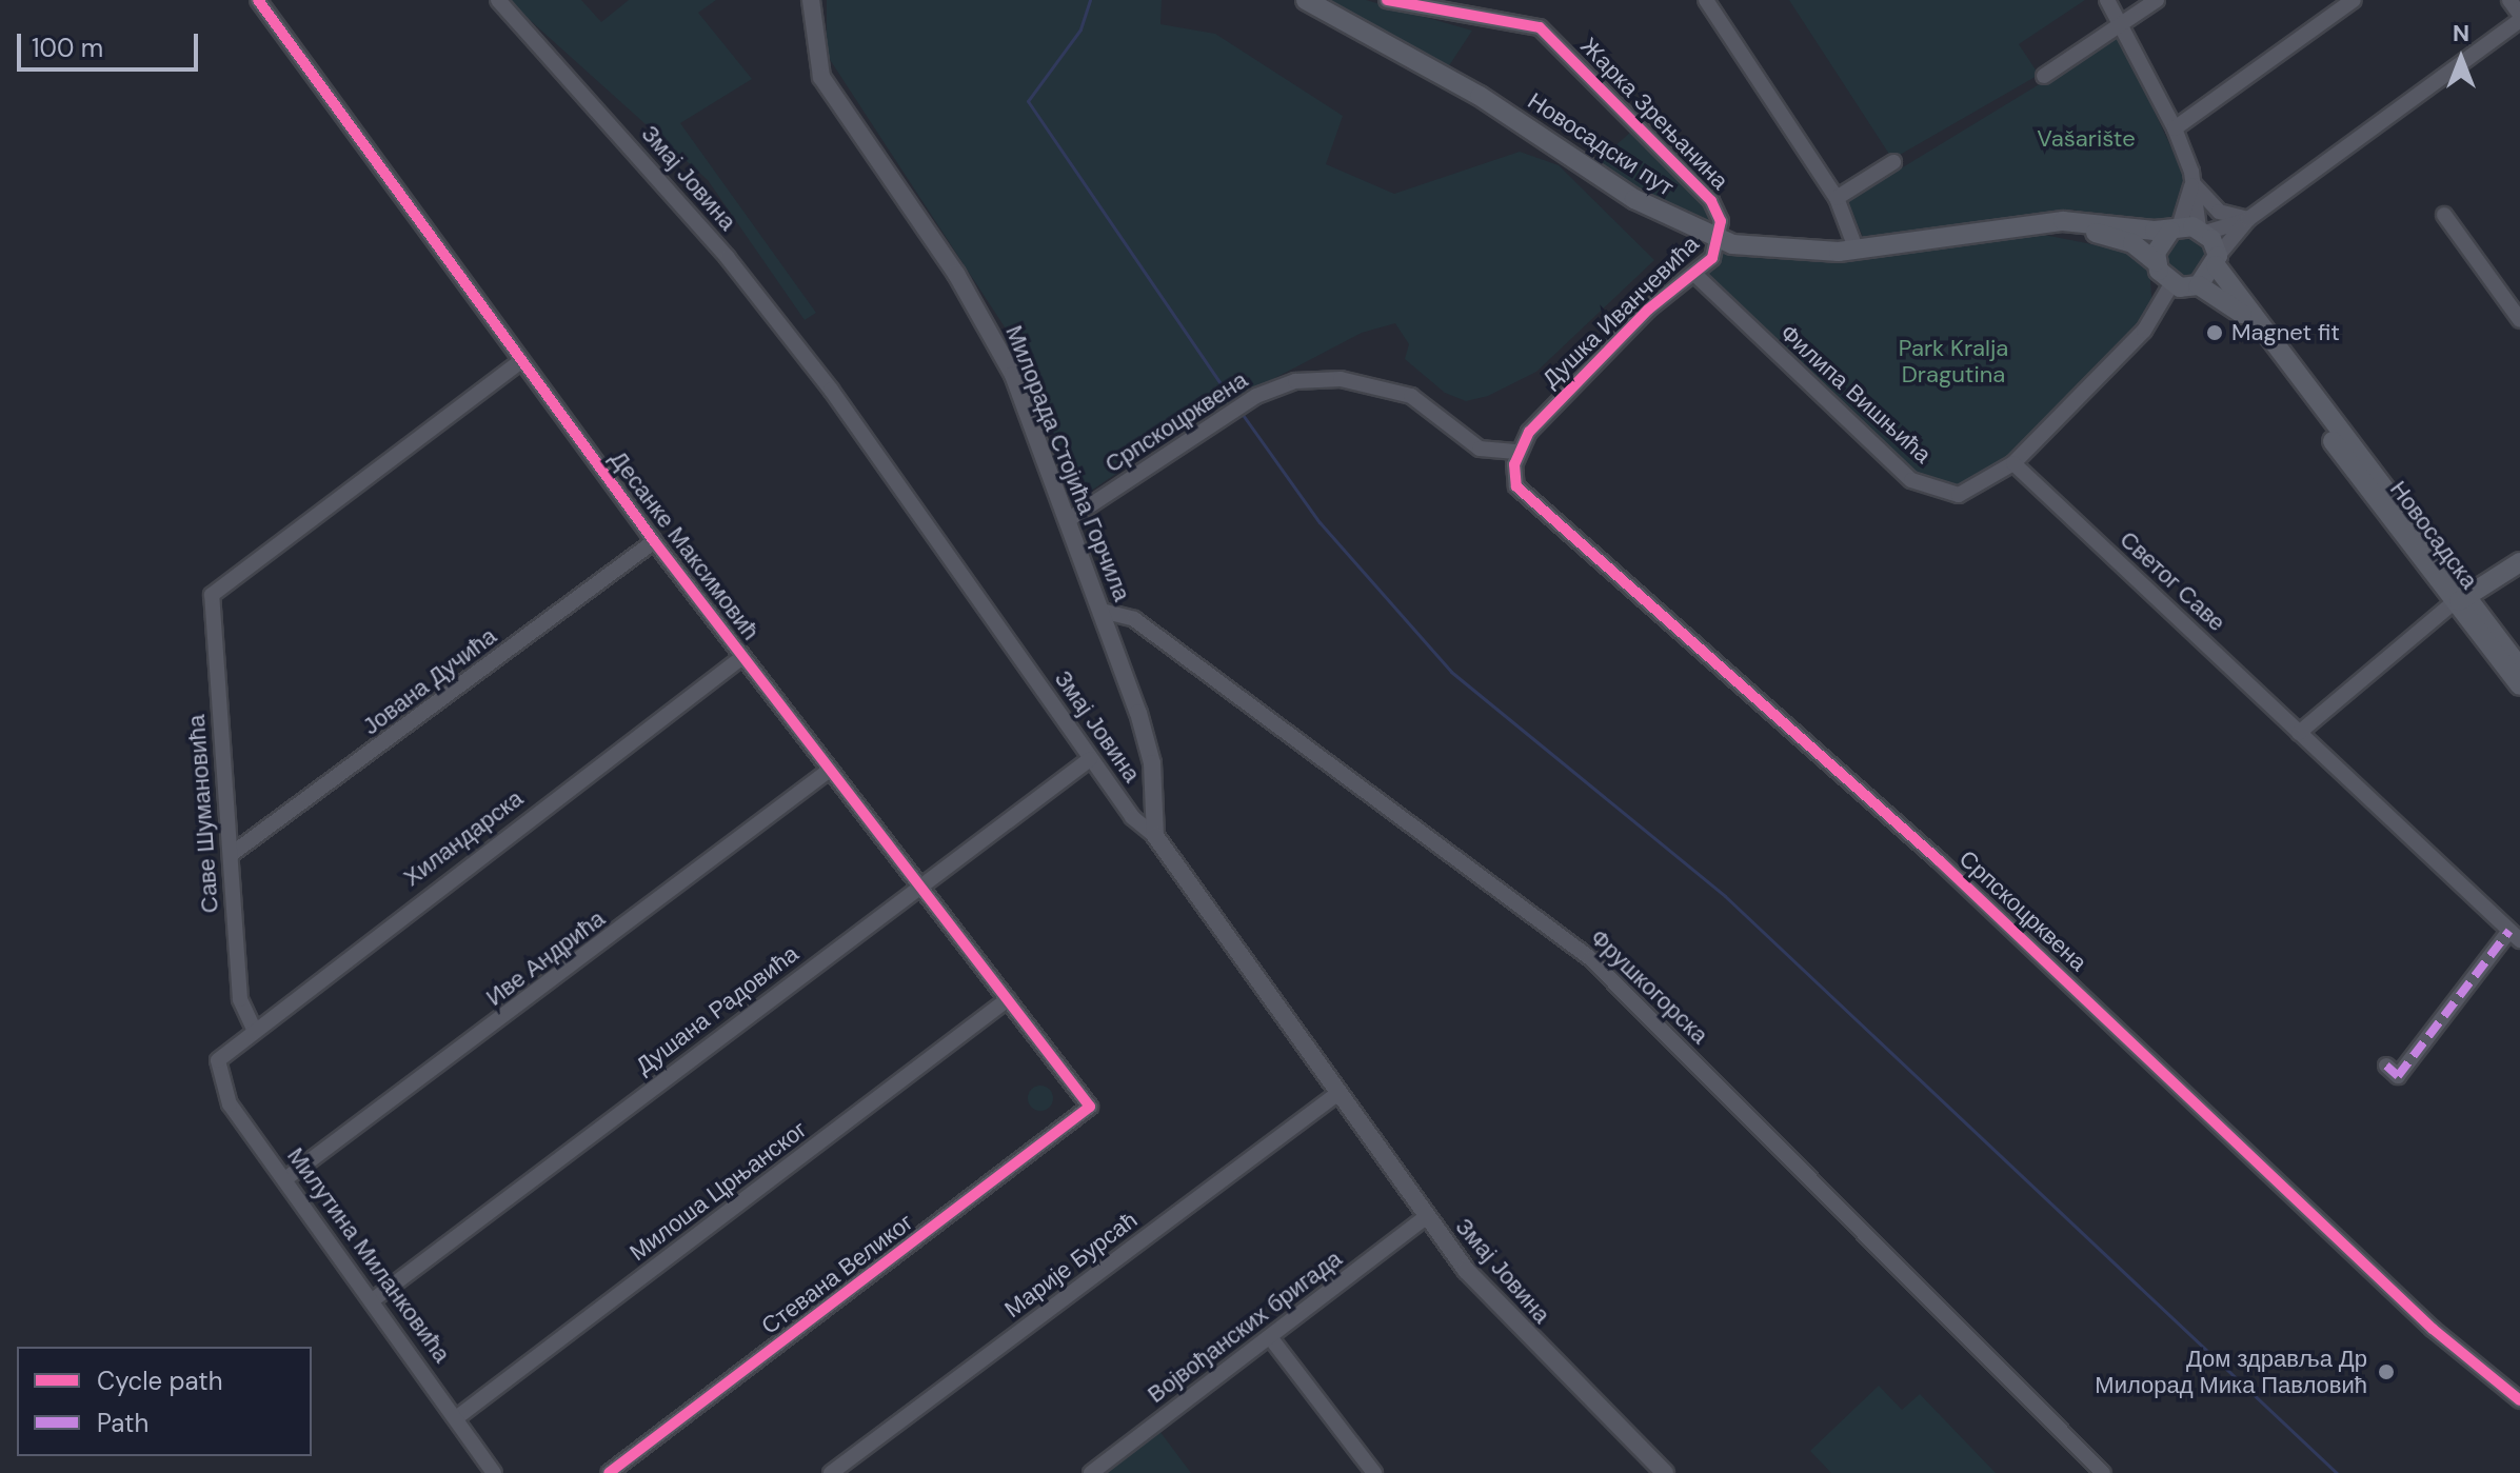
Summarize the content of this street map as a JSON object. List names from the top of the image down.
{
  "streets": {
    "main road": ["Новосадски пут", "Новосадска"],
    "street": [
      "Жарка Зрењанина",
      "Змај Јовина",
      "Душка Иванчевића",
      "Филипа Вишњића",
      "Српскоцрквена",
      "Милорада Стојића Горчила",
      "Десанке Максимовић",
      "Светог Саве",
      "Јована Дучића",
      "Саве Шумановића",
      "Хиландарска",
      "Иве Андрића",
      "Фрушкогорска",
      "Душана Радовића",
      "Милоша Црњанског",
      "Милутина Миланковића",
      "Марије Бурсаћ",
      "Стевана Великог",
      "Војвођанских бригада"
    ]
  },
  "crossings": [
    ["Жарка Зрењанина", "Новосадски пут"],
    ["Жарка Зрењанина", "Душка Иванчевића"],
    ["Новосадски пут", "Душка Иванчевића"],
    ["Новосадски пут", "Филипа Вишњића"],
    ["Змај Јовина", "Милорада Стојића Горчила"],
    ["Змај Јовина", "Душана Радовића"],
    ["Змај Јовина", "Марије Бурсаћ"],
    ["Змај Јовина", "Војвођанских бригада"],
    ["Душка Иванчевића", "Филипа Вишњића"],
    ["Душка Иванчевића", "Српскоцрквена"],
    ["Филипа Вишњића", "Светог Саве"],
    ["Српскоцрквена", "Милорада Стојића Горчила"],
    ["Милорада Стојића Горчила", "Фрушкогорска"],
    ["Десанке Максимовић", "Јована Дучића"],
    ["Десанке Максимовић", "Саве Шумановића"],
    ["Десанке Максимовић", "Хиландарска"],
    ["Десанке Максимовић", "Иве Андрића"],
    ["Десанке Максимовић", "Душана Радовића"],
    ["Десанке Максимовић", "Милоша Црњанског"],
    ["Десанке Максимовић", "Стевана Великог"],
    ["Јована Дучића", "Саве Шумановића"],
    ["Саве Шумановића", "Хиландарска"],
    ["Хиландарска", "Милутина Миланковића"],
    ["Иве Андрића", "Милутина Миланковића"],
    ["Душана Радовића", "Милутина Миланковића"],
    ["Милоша Црњанског", "Милутина Миланковића"]
  ],
  "parks": ["Vašarište", "Park Kralja Dragutina"],
  "places": ["Magnet fit", "Дом здравља Др Милорад Мика Павловић"],
  "legend": ["Cycle path", "Path"],
  "scale_bar": "100 m",
  "north": "top"
}
